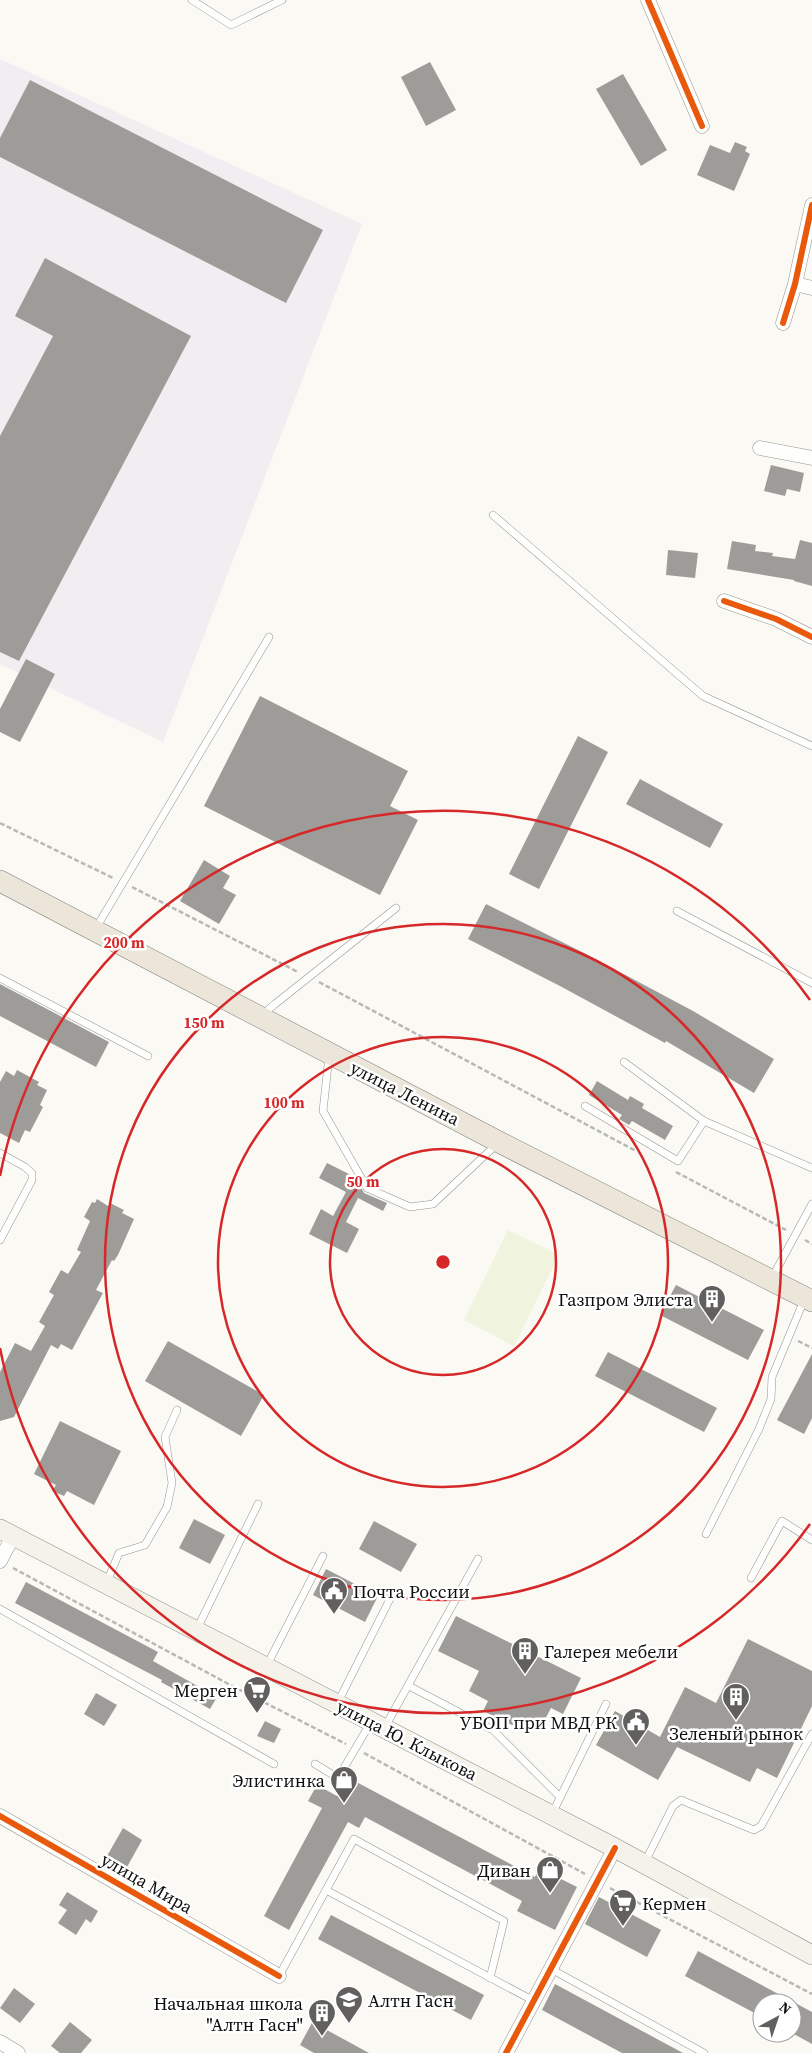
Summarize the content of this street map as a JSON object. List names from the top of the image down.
{
  "streets": {
    "main road": ["улица Ленина", "улица Ю. Клыкова"],
    "street": ["улица Мира"]
  },
  "places": {
    "building": [
      "Газпром Элиста",
      "Галерея мебели",
      "Зеленый рынок",
      "Начальная школа \"Алтн Гасн\""
    ],
    "public building": ["Почта России", "УБОП при МВД РК"],
    "supermarket": ["Мерген", "Кермен"],
    "shop": ["Элистинка", "Диван"],
    "school or university": ["Алтн Гасн"]
  },
  "north": "top right",
  "rings": [
    "200 m",
    "150 m",
    "100 m",
    "50 m"
  ]
}
